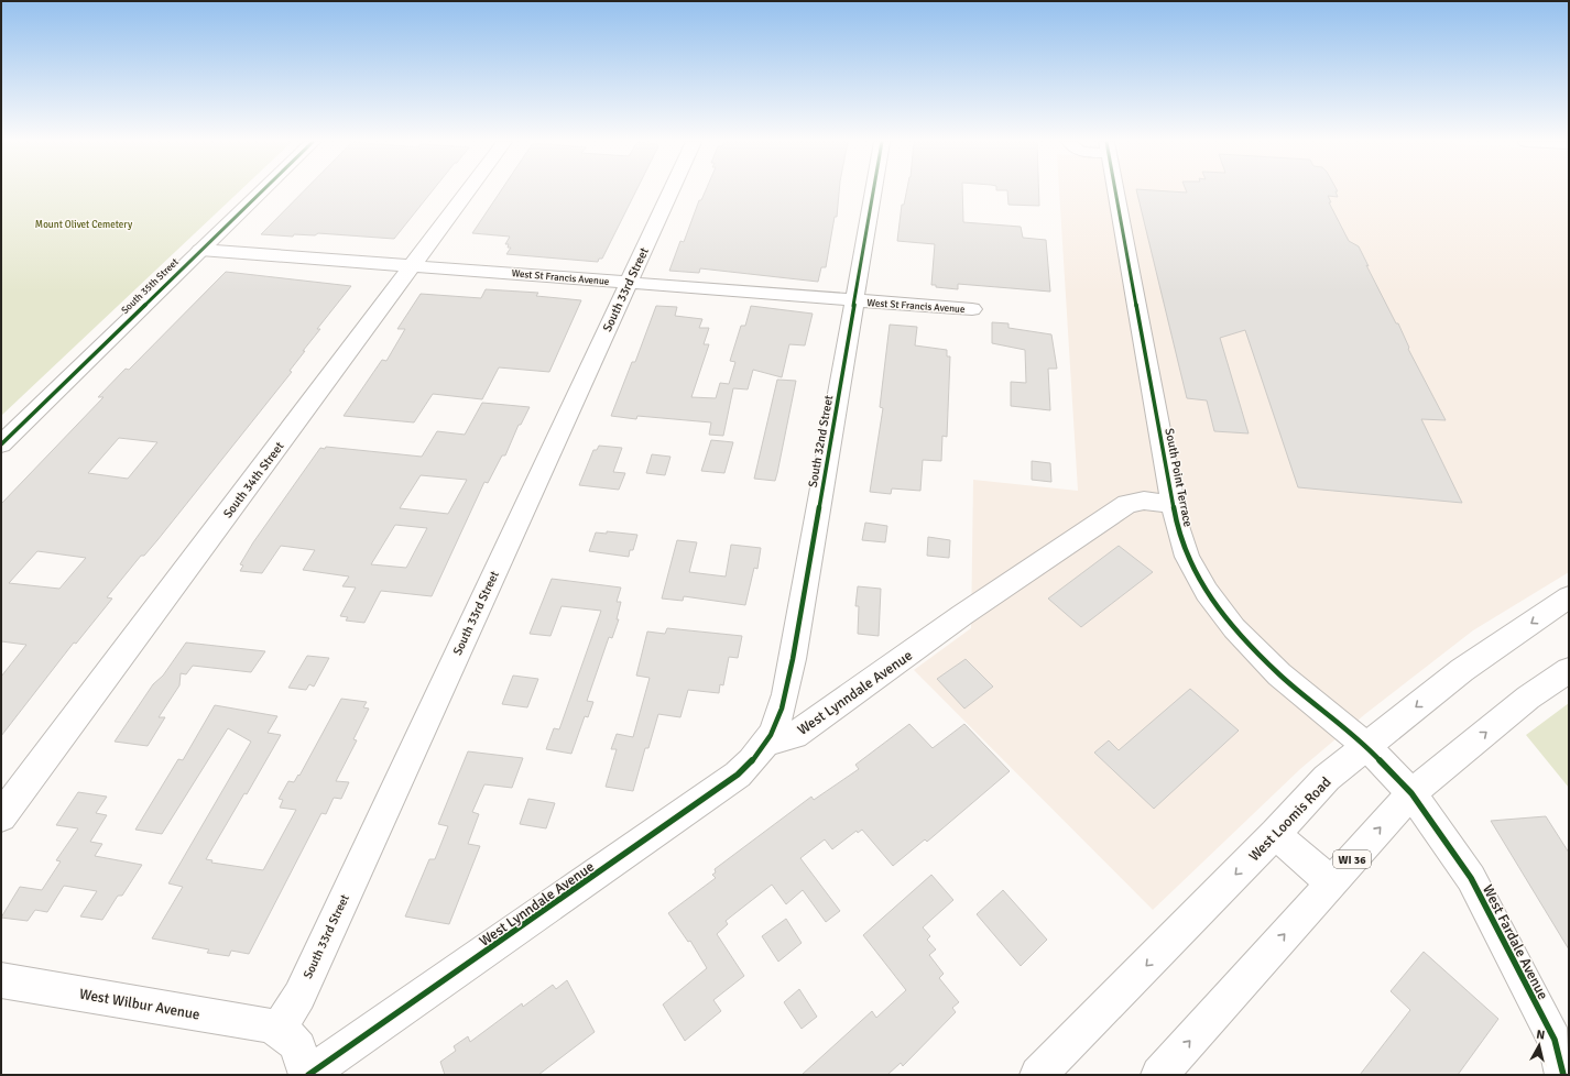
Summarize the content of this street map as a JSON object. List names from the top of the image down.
{
  "streets": {
    "street": [
      "West St Francis Avenue",
      "South 35th Street",
      "South 33rd Street",
      "South 32nd Street",
      "South Point Terrace",
      "South 34th Street",
      "West Lynndale Avenue",
      "West Loomis Road",
      "WI 36",
      "West Fardale Avenue",
      "West Wilbur Avenue"
    ]
  },
  "crossings": [
    ["West St Francis Avenue", "South 35th Street"],
    ["West St Francis Avenue", "South 33rd Street"],
    ["West St Francis Avenue", "South 32nd Street"],
    ["West St Francis Avenue", "South 34th Street"],
    ["South 33rd Street", "West Wilbur Avenue"],
    ["South 32nd Street", "West Lynndale Avenue"],
    ["South Point Terrace", "West Lynndale Avenue"],
    ["South Point Terrace", "West Loomis Road"],
    ["South Point Terrace", "West Fardale Avenue"],
    ["West Loomis Road", "West Fardale Avenue"],
    ["WI 36", "West Fardale Avenue"]
  ],
  "parks": ["Mount Olivet Cemetery"],
  "north": "top"
}
